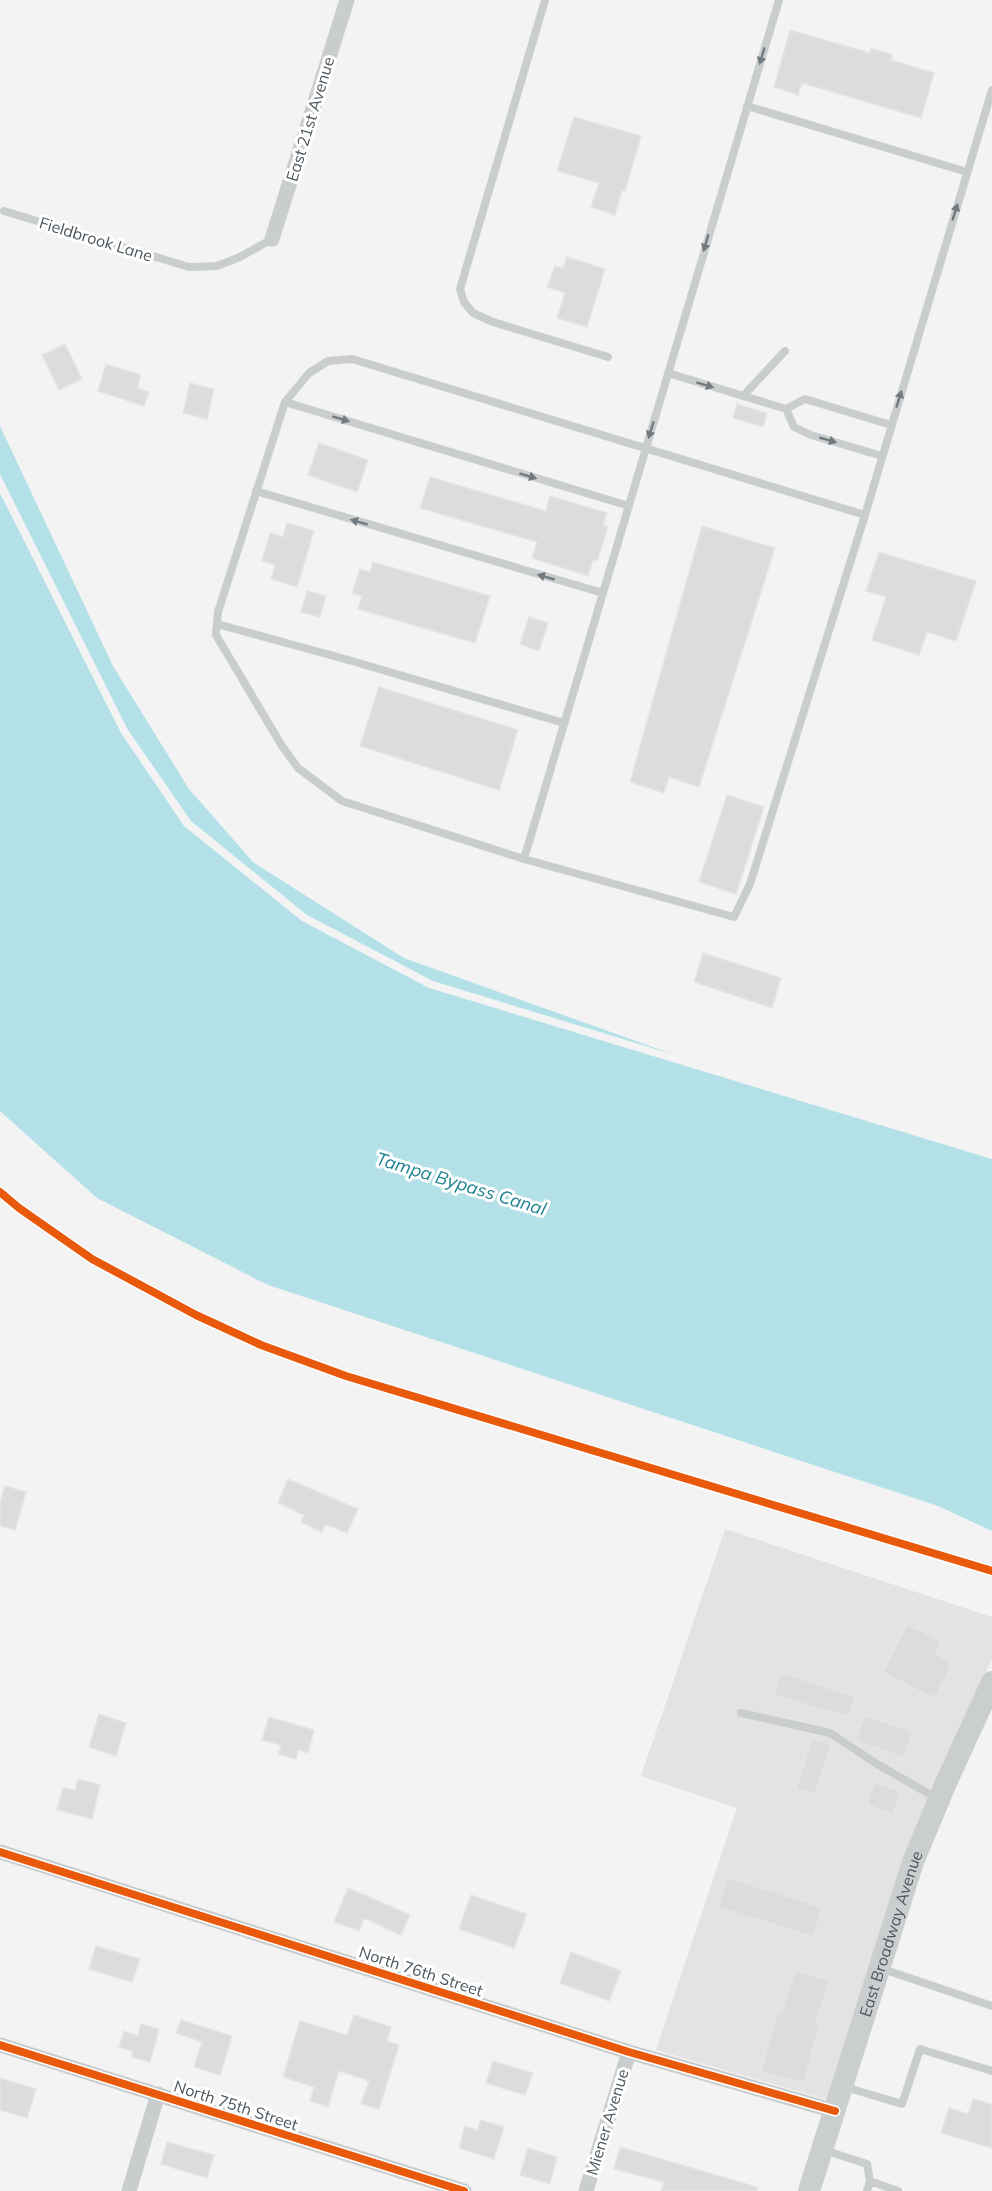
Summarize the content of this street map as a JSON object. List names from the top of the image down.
{
  "streets": {
    "main road": ["East Broadway Avenue"],
    "street": [
      "East 21st Avenue",
      "North 76th Street",
      "North 75th Street",
      "Miener Avenue"
    ],
    "lane": ["Fieldbrook Lane"]
  },
  "crossings": [
    ["East 21st Avenue", "Fieldbrook Lane"],
    ["East Broadway Avenue", "North 76th Street"],
    ["North 76th Street", "Miener Avenue"]
  ],
  "water": ["Tampa Bypass Canal"]
}
